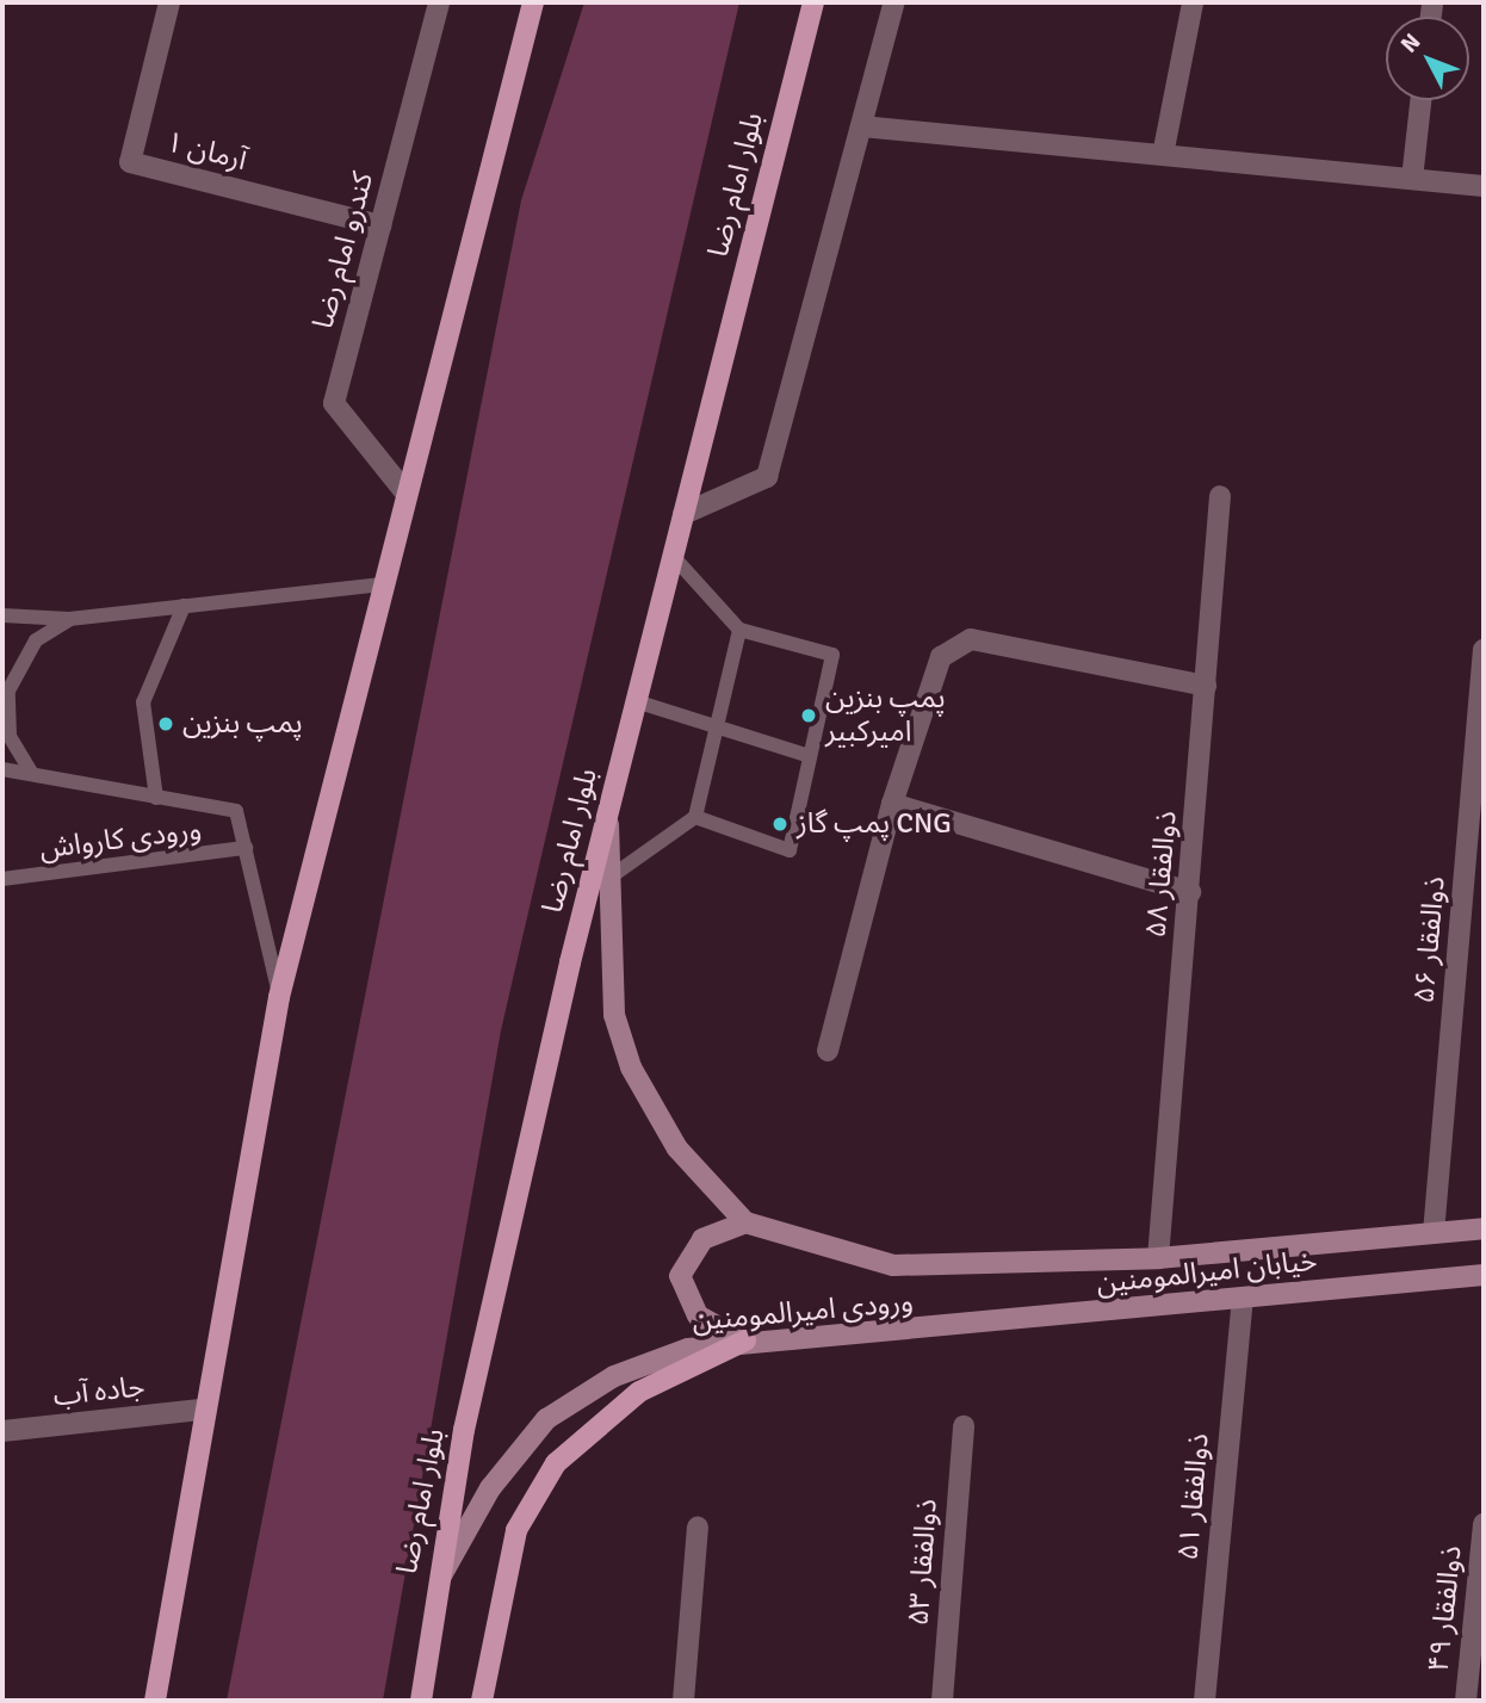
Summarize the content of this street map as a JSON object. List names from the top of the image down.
{
  "streets": {
    "main road": ["بلوار امام رضا", "خیابان امیرالمومنین", "ورودی امیرالمومنین"],
    "street": [
      "آرمان ۱",
      "کندرو امام رضا",
      "ذوالفقار ۵۸",
      "ذوالفقار ۵۶",
      "جاده آب",
      "ذوالفقار ۵۱",
      "ذوالفقار ۵۳",
      "ذوالفقار ۴۹"
    ],
    "lane": ["ورودی کارواش"]
  },
  "crossings": [
    ["آرمان ۱", "کندرو امام رضا"],
    ["بلوار امام رضا", "ورودی امیرالمومنین"],
    ["ذوالفقار ۵۸", "خیابان امیرالمومنین"],
    ["ذوالفقار ۵۶", "خیابان امیرالمومنین"],
    ["خیابان امیرالمومنین", "ورودی امیرالمومنین"],
    ["خیابان امیرالمومنین", "ذوالفقار ۵۱"]
  ],
  "places": ["پمپ بنزین امیرکبیر", "پمپ بنزین", "پمپ گاز CNG"],
  "north": "top left"
}
